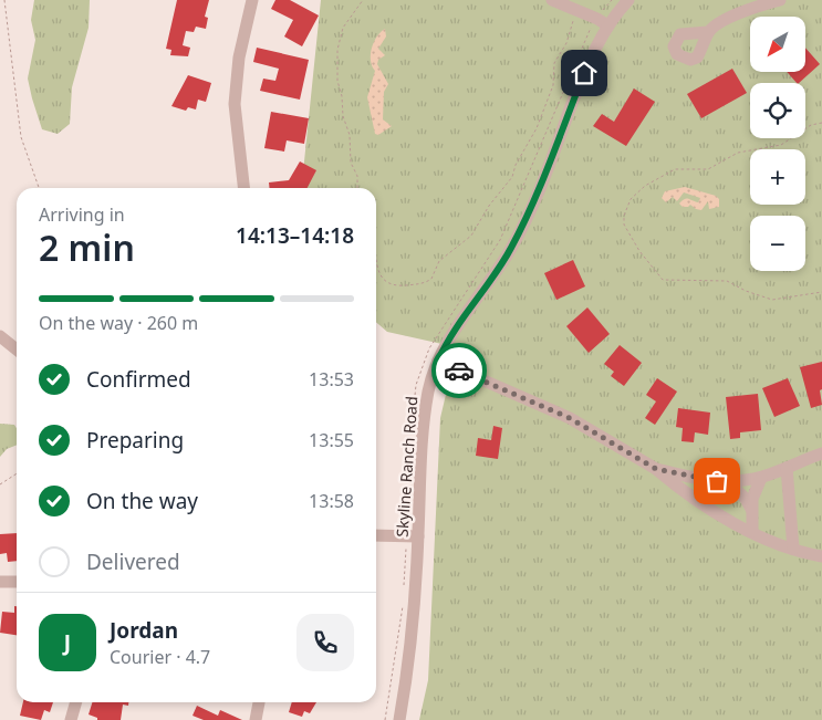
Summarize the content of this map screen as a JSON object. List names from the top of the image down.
{
  "streets": {
    "street": ["Skyline Ranch Road"]
  },
  "north": "bottom left",
  "page": {
    "map_buttons": ["+", "−"],
    "heading": ["2 min", "Arriving in", "14:13–14:18"],
    "panel": ["Jordan", "Courier · 4.7"],
    "bar": "On the way · 260 m",
    "list": [
      ["Confirmed", "13:53"],
      ["Preparing", "13:55"],
      ["On the way", "13:58"],
      "Delivered"
    ],
    "round": "J"
  }
}
